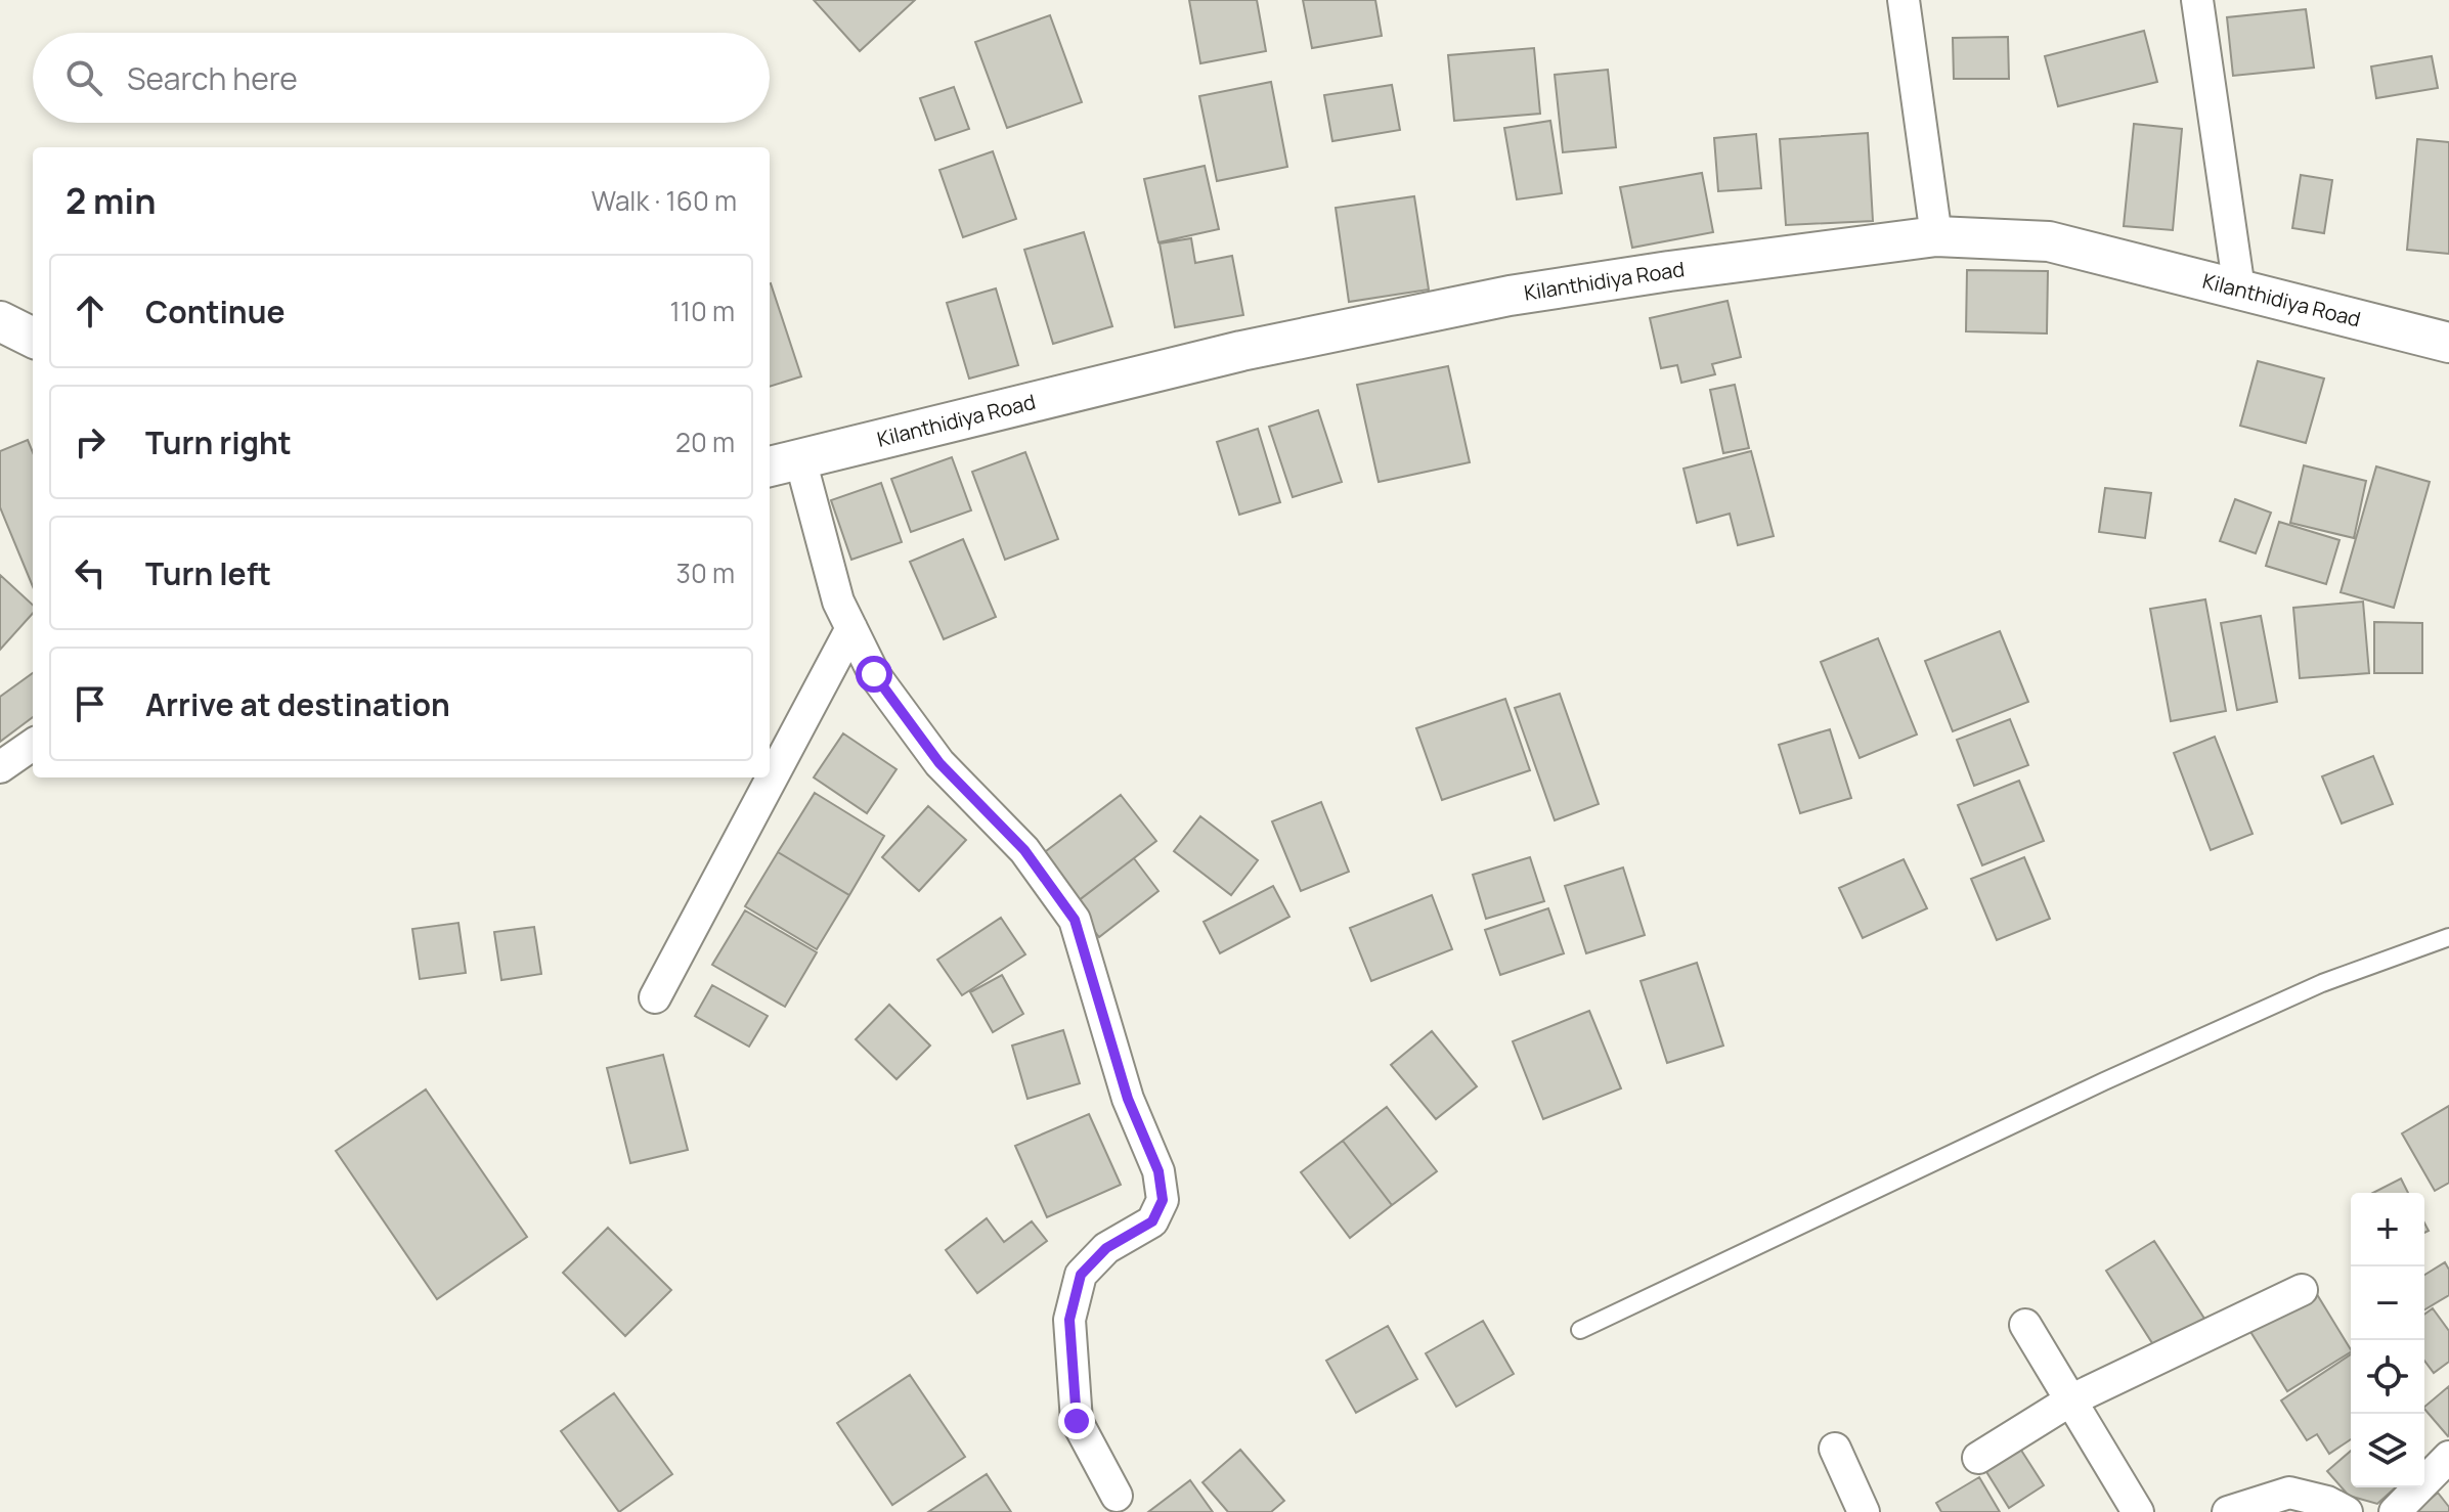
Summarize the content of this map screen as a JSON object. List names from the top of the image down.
{
  "streets": {
    "street": ["Kilanthidiya Road"]
  },
  "page": {
    "search": "Search here",
    "heading": ["2 min", "Walk · 160 m"],
    "list": [
      ["Continue", "110 m"],
      ["Turn right", "20 m"],
      ["Turn left", "30 m"],
      "Arrive at destination"
    ],
    "map_buttons": ["+", "−"]
  }
}
